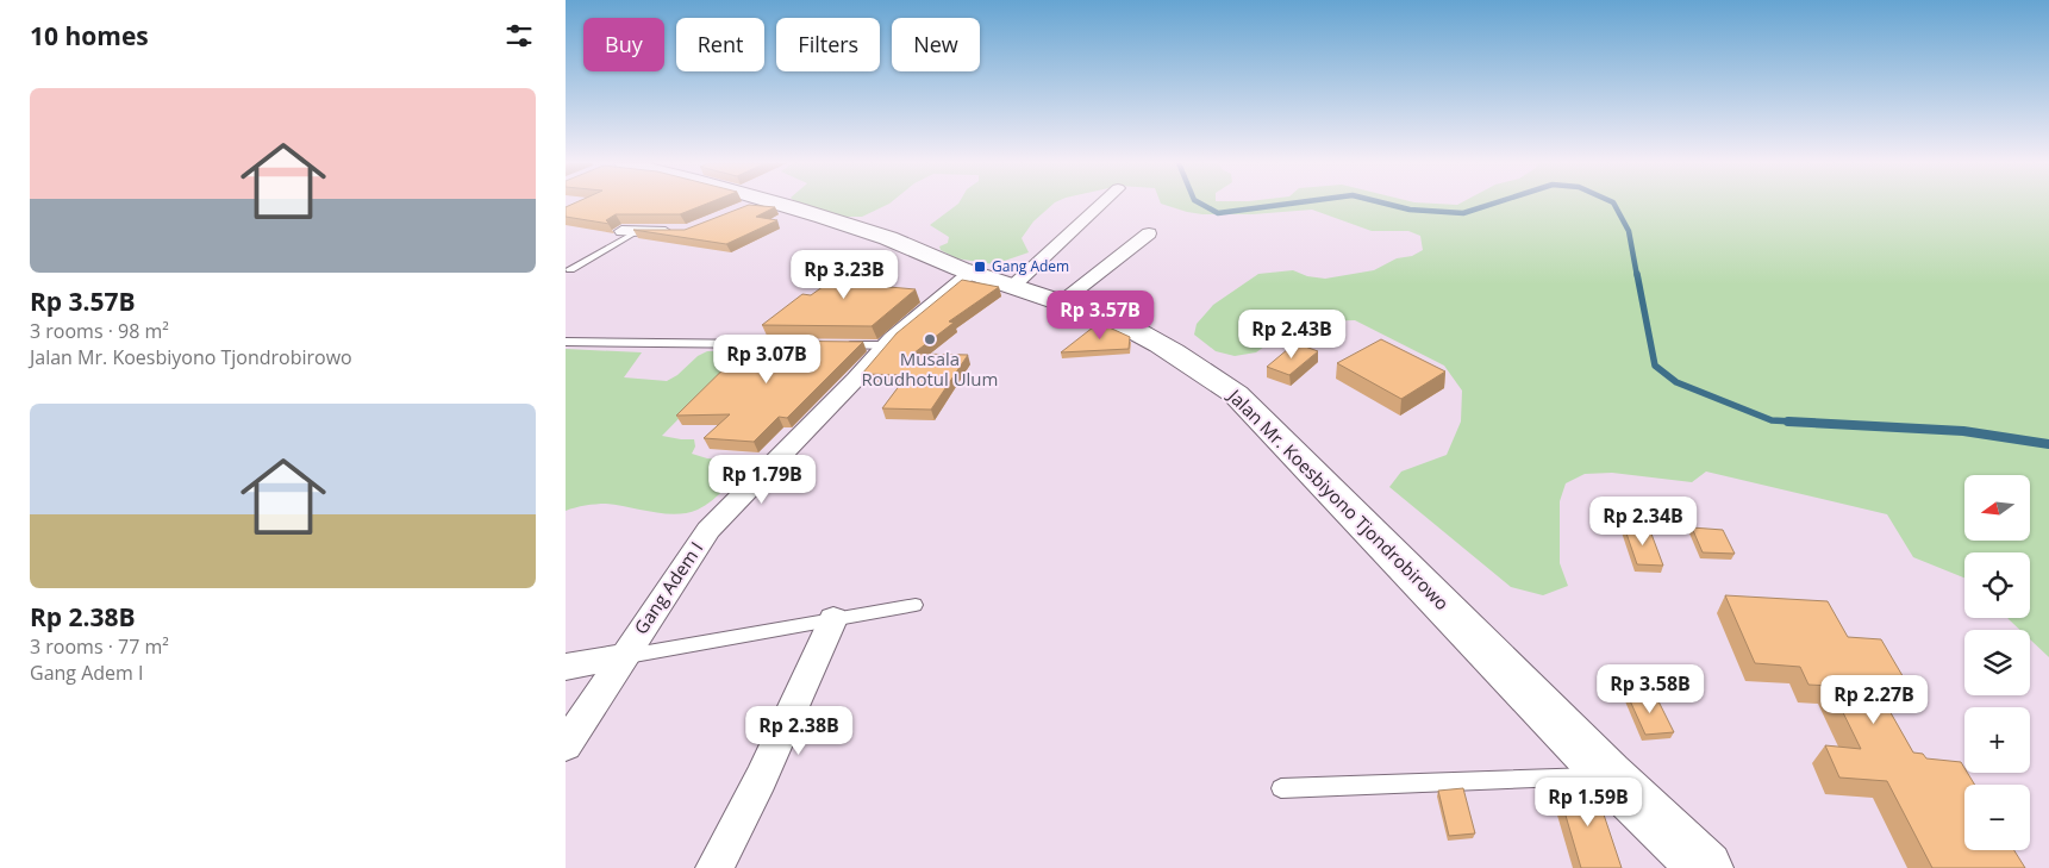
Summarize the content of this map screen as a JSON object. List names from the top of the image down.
{
  "streets": {
    "main road": ["Jalan Mr. Koesbiyono Tjondrobirowo"],
    "street": ["Gang Adem I"]
  },
  "crossings": [
    ["Jalan Mr. Koesbiyono Tjondrobirowo", "Gang Adem I"]
  ],
  "places": {
    "transit": ["Gang Adem"],
    "other": ["Musala Roudhotul Ulum"]
  },
  "north": "left",
  "page": {
    "heading": "10 homes",
    "chip": [
      "Buy",
      "Rent",
      "Filters",
      "New"
    ],
    "list": [
      {
        "name": "Rp 3.57B",
        "note": "3 rooms · 98 m² · Jalan Mr. Koesbiyono Tjondrobirowo"
      },
      {
        "name": "Rp 2.38B",
        "note": "3 rooms · 77 m² · Gang Adem I"
      }
    ],
    "price": [
      "Rp 3.23B",
      "Rp 3.57B",
      "Rp 2.43B",
      "Rp 3.07B",
      "Rp 1.79B",
      "Rp 2.34B",
      "Rp 3.58B",
      "Rp 2.27B",
      "Rp 2.38B",
      "Rp 1.59B"
    ],
    "map_buttons": ["+", "−"]
  }
}
